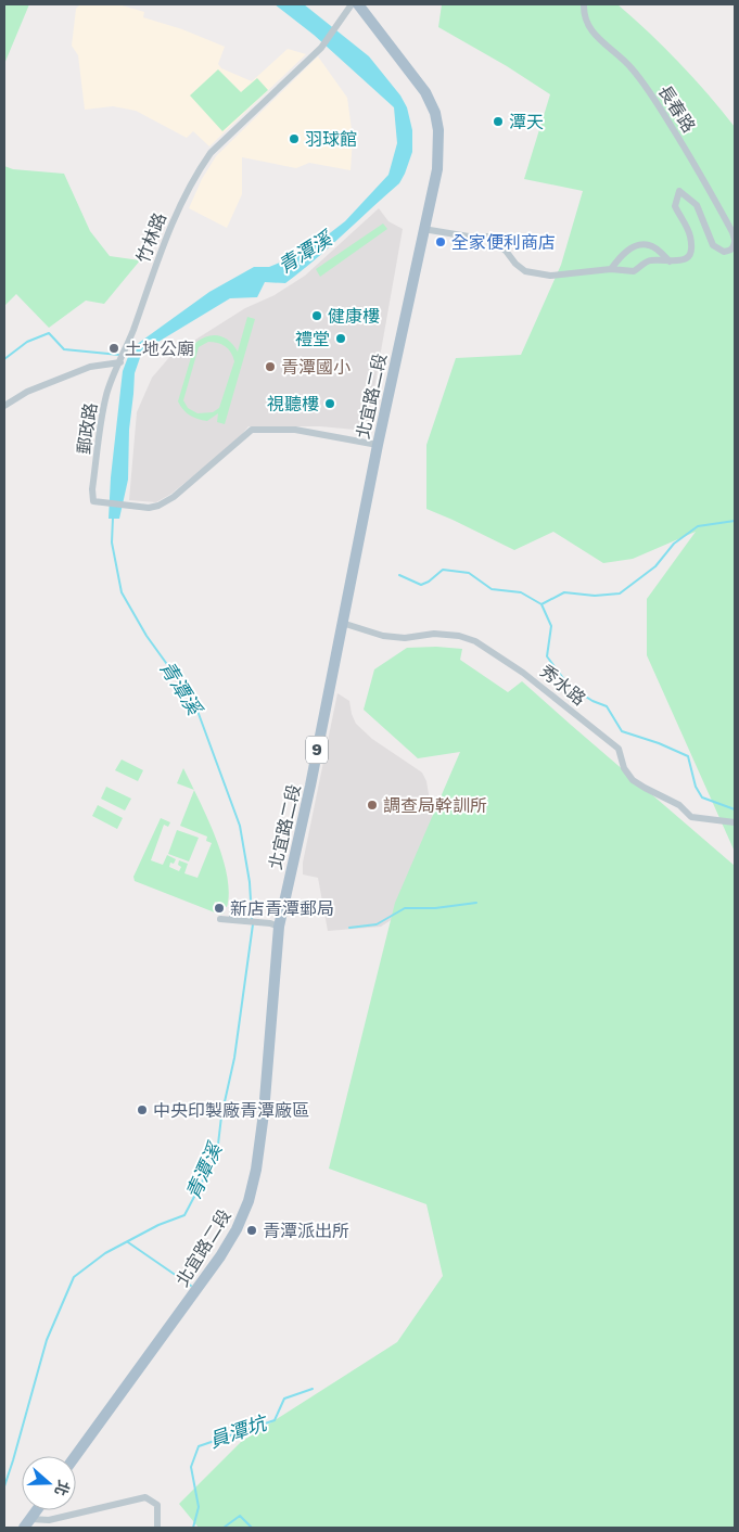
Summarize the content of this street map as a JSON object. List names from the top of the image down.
{
  "streets": {
    "main road": ["北宜路二段", "9"],
    "street": [
      "長春路",
      "竹林路",
      "郵政路",
      "秀水路"
    ]
  },
  "crossings": [
    ["長春路", "北宜路二段"],
    ["竹林路", "郵政路"],
    ["北宜路二段", "郵政路"],
    ["北宜路二段", "秀水路"]
  ],
  "water": ["青潭溪", "員潭坑"],
  "places": [
    "潭天",
    "羽球館",
    "全家便利商店",
    "健康樓",
    "禮堂",
    "土地公廟",
    "青潭國小",
    "視聽樓",
    "調查局幹訓所",
    "新店青潭郵局",
    "中央印製廠青潭廠區",
    "青潭派出所"
  ],
  "north": "right"
}
